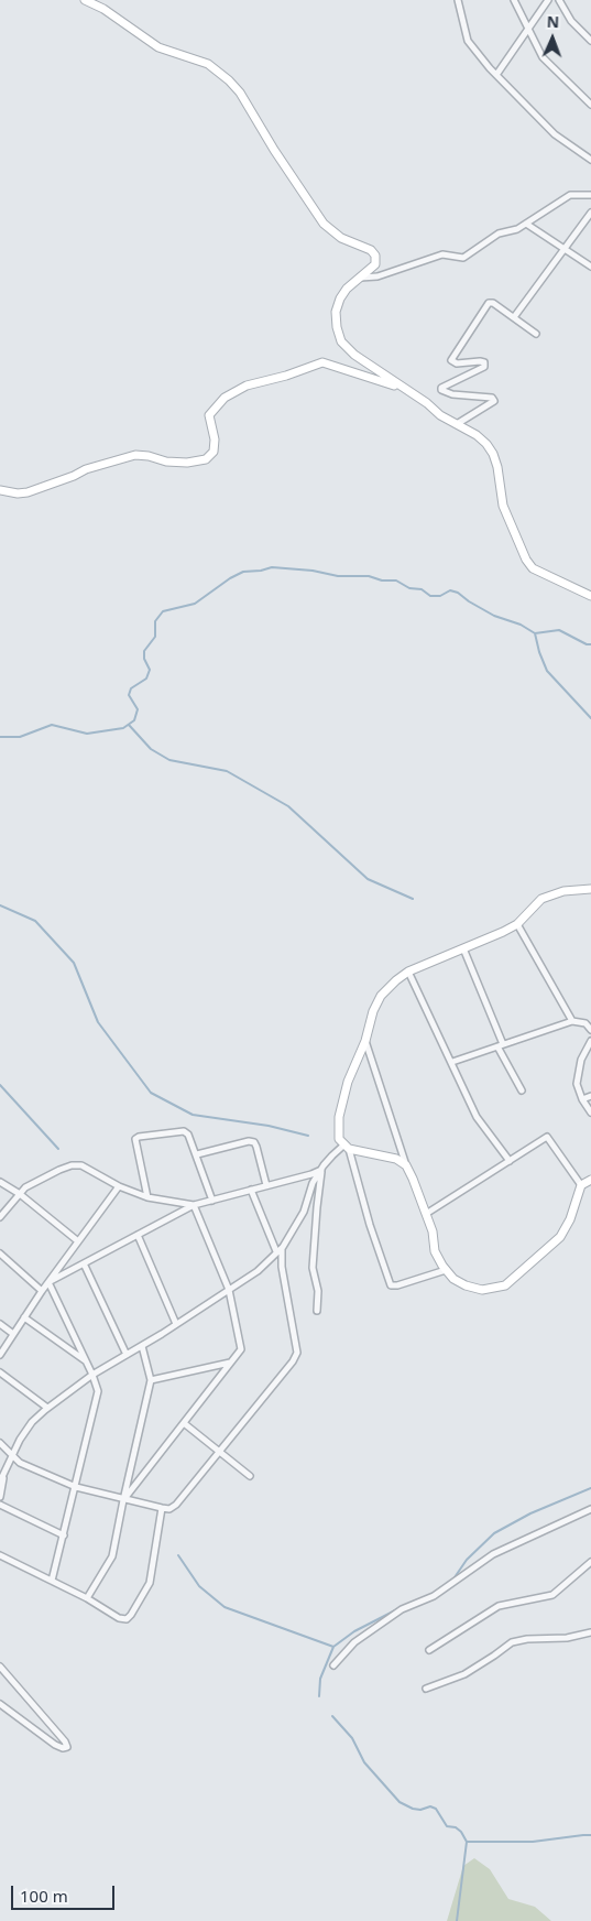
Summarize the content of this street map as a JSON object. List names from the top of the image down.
{
  "scale_bar": "100 m",
  "north": "top"
}
